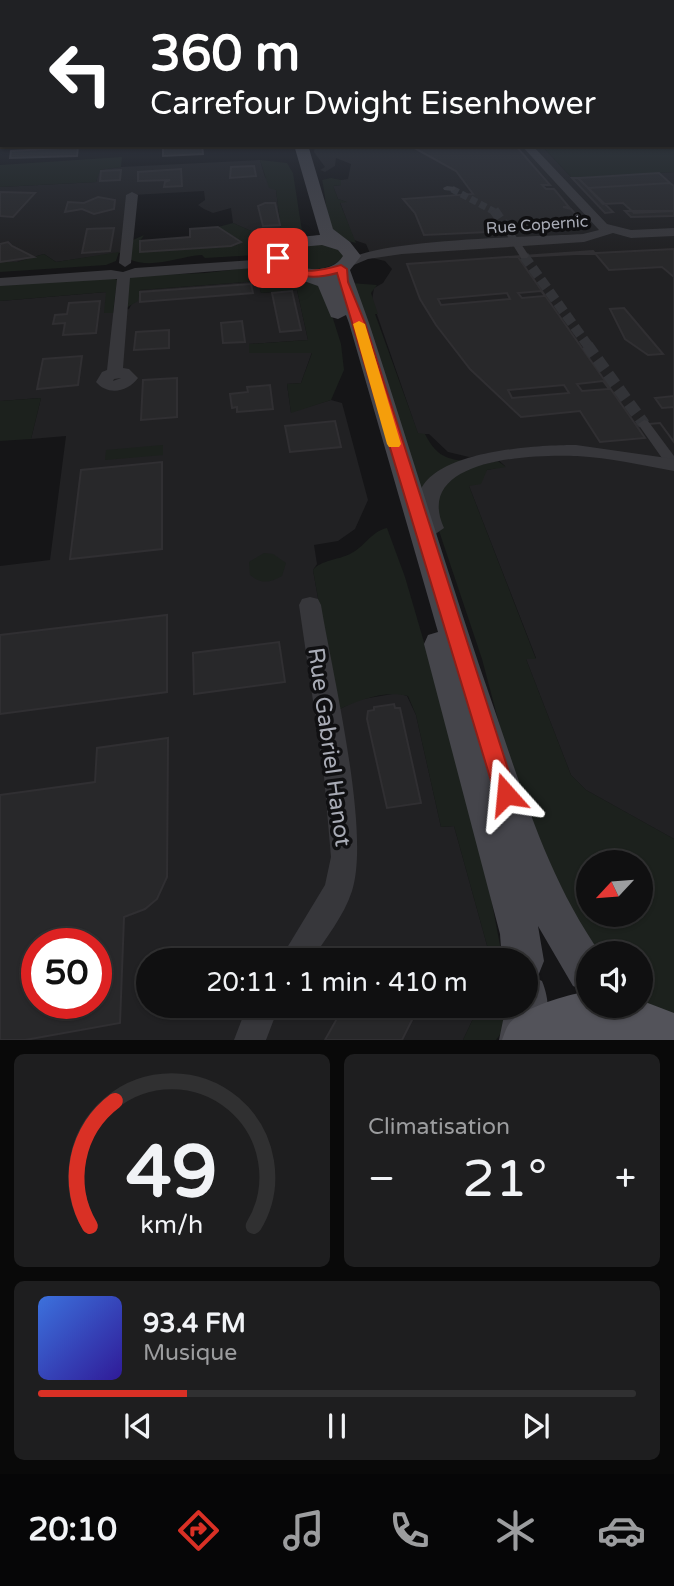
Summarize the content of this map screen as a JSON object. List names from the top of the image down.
{
  "streets": {
    "street": ["Rue Copernic", "Rue Gabriel Hanot"]
  },
  "north": "bottom left",
  "page": {
    "turn": ["360 m", "Carrefour Dwight Eisenhower"],
    "limit": "50",
    "trip": "20:11 · 1 min · 410 m",
    "tile": "Climatisation",
    "heat": ["−", "21°", "+"],
    "song": ["93.4 FM", "Musique"],
    "tabs": "20:10",
    "gauge": ["49", "km/h"]
  }
}
